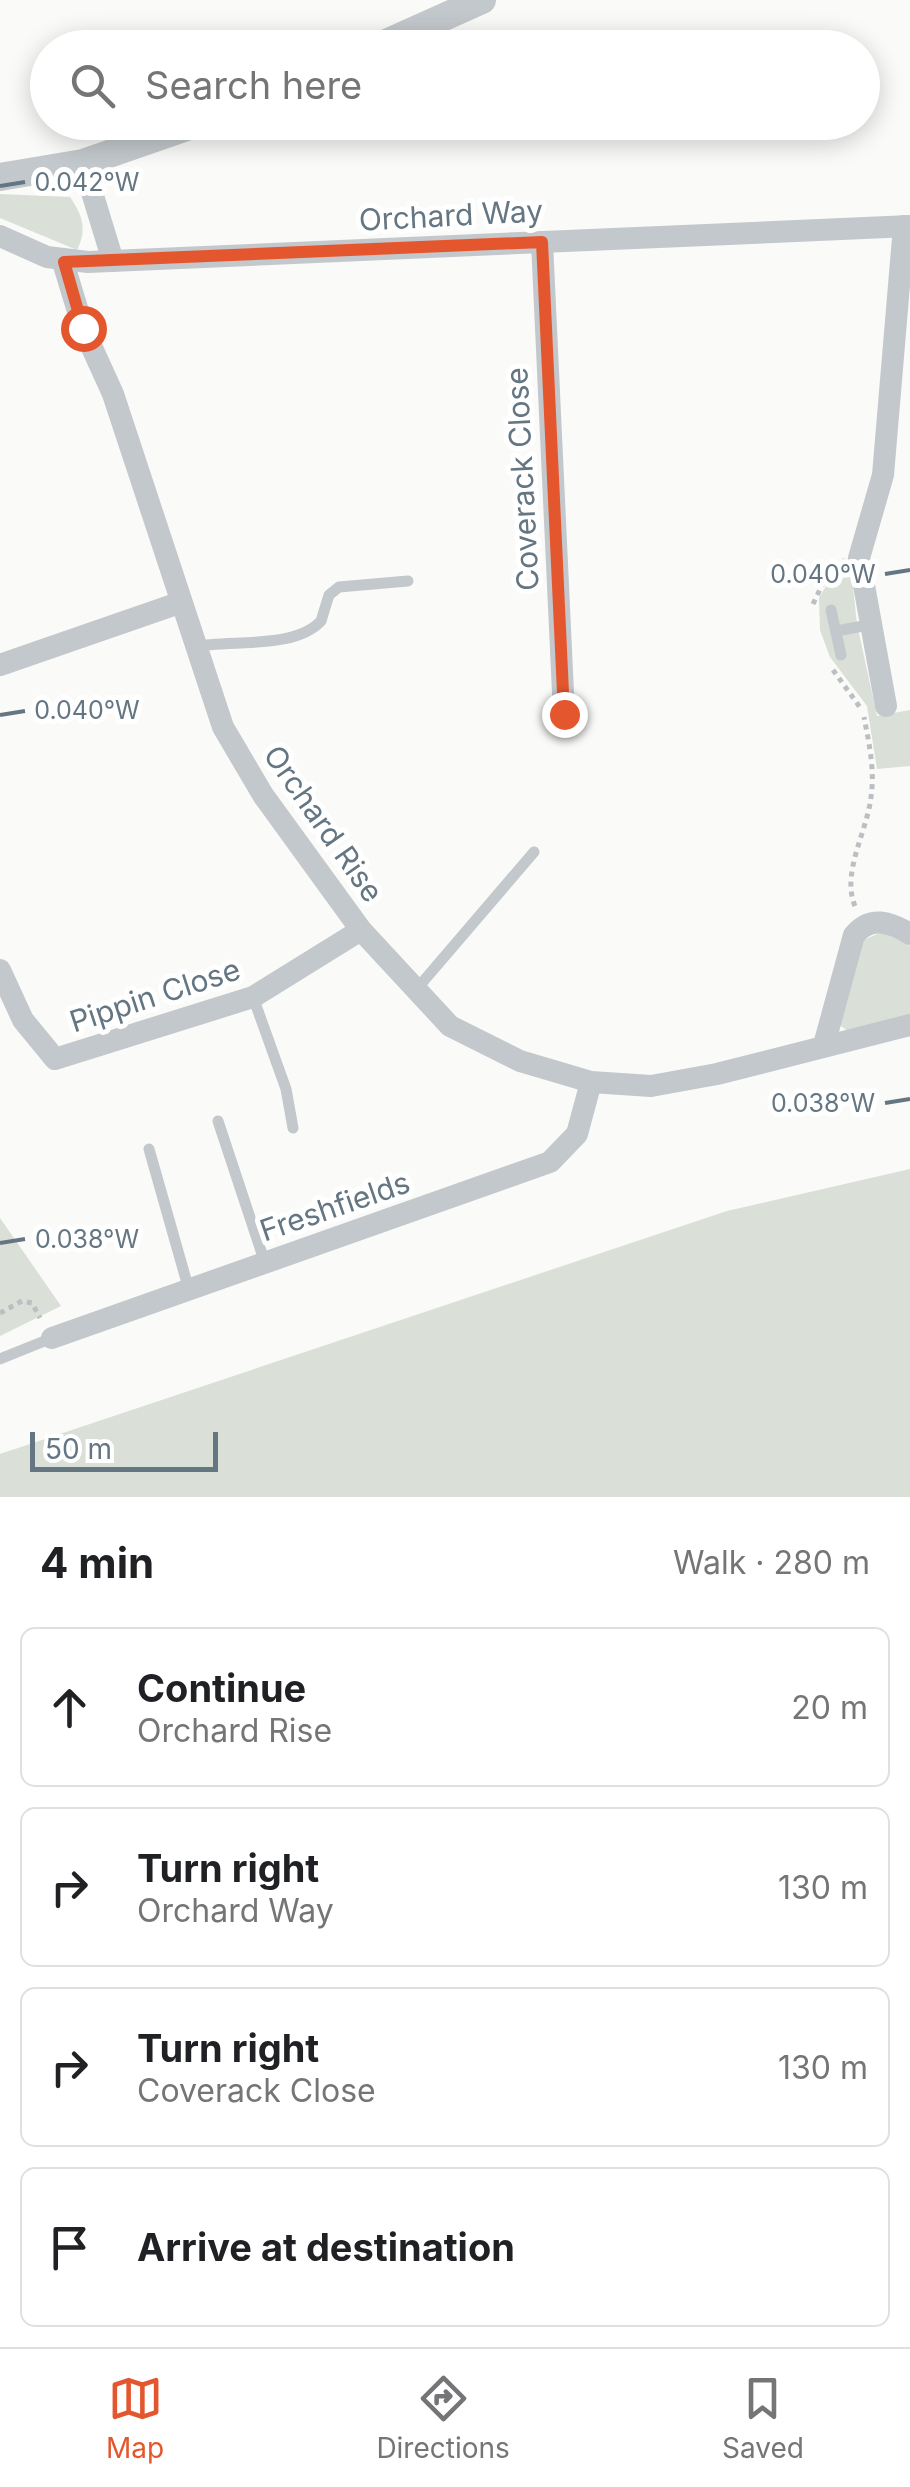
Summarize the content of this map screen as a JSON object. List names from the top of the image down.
{
  "streets": {
    "street": [
      "Orchard Way",
      "Coverack Close",
      "Orchard Rise",
      "Pippin Close",
      "Freshfields"
    ]
  },
  "crossings": [
    ["Orchard Way", "Coverack Close"],
    ["Orchard Way", "Orchard Rise"],
    ["Orchard Rise", "Pippin Close"],
    ["Orchard Rise", "Freshfields"]
  ],
  "scale_bar": "50 m",
  "page": {
    "search": "Search here",
    "scale": "50 m",
    "heading": ["4 min", "Walk · 280 m"],
    "list": [
      ["Continue", "Orchard Rise", "20 m"],
      ["Turn right", "Orchard Way", "130 m"],
      ["Turn right", "Coverack Close", "130 m"],
      "Arrive at destination"
    ],
    "nav": ["Map", "Directions", "Saved"]
  },
  "coordinates": ["0.042°W", "0.040°W", "0.038°W"]
}
